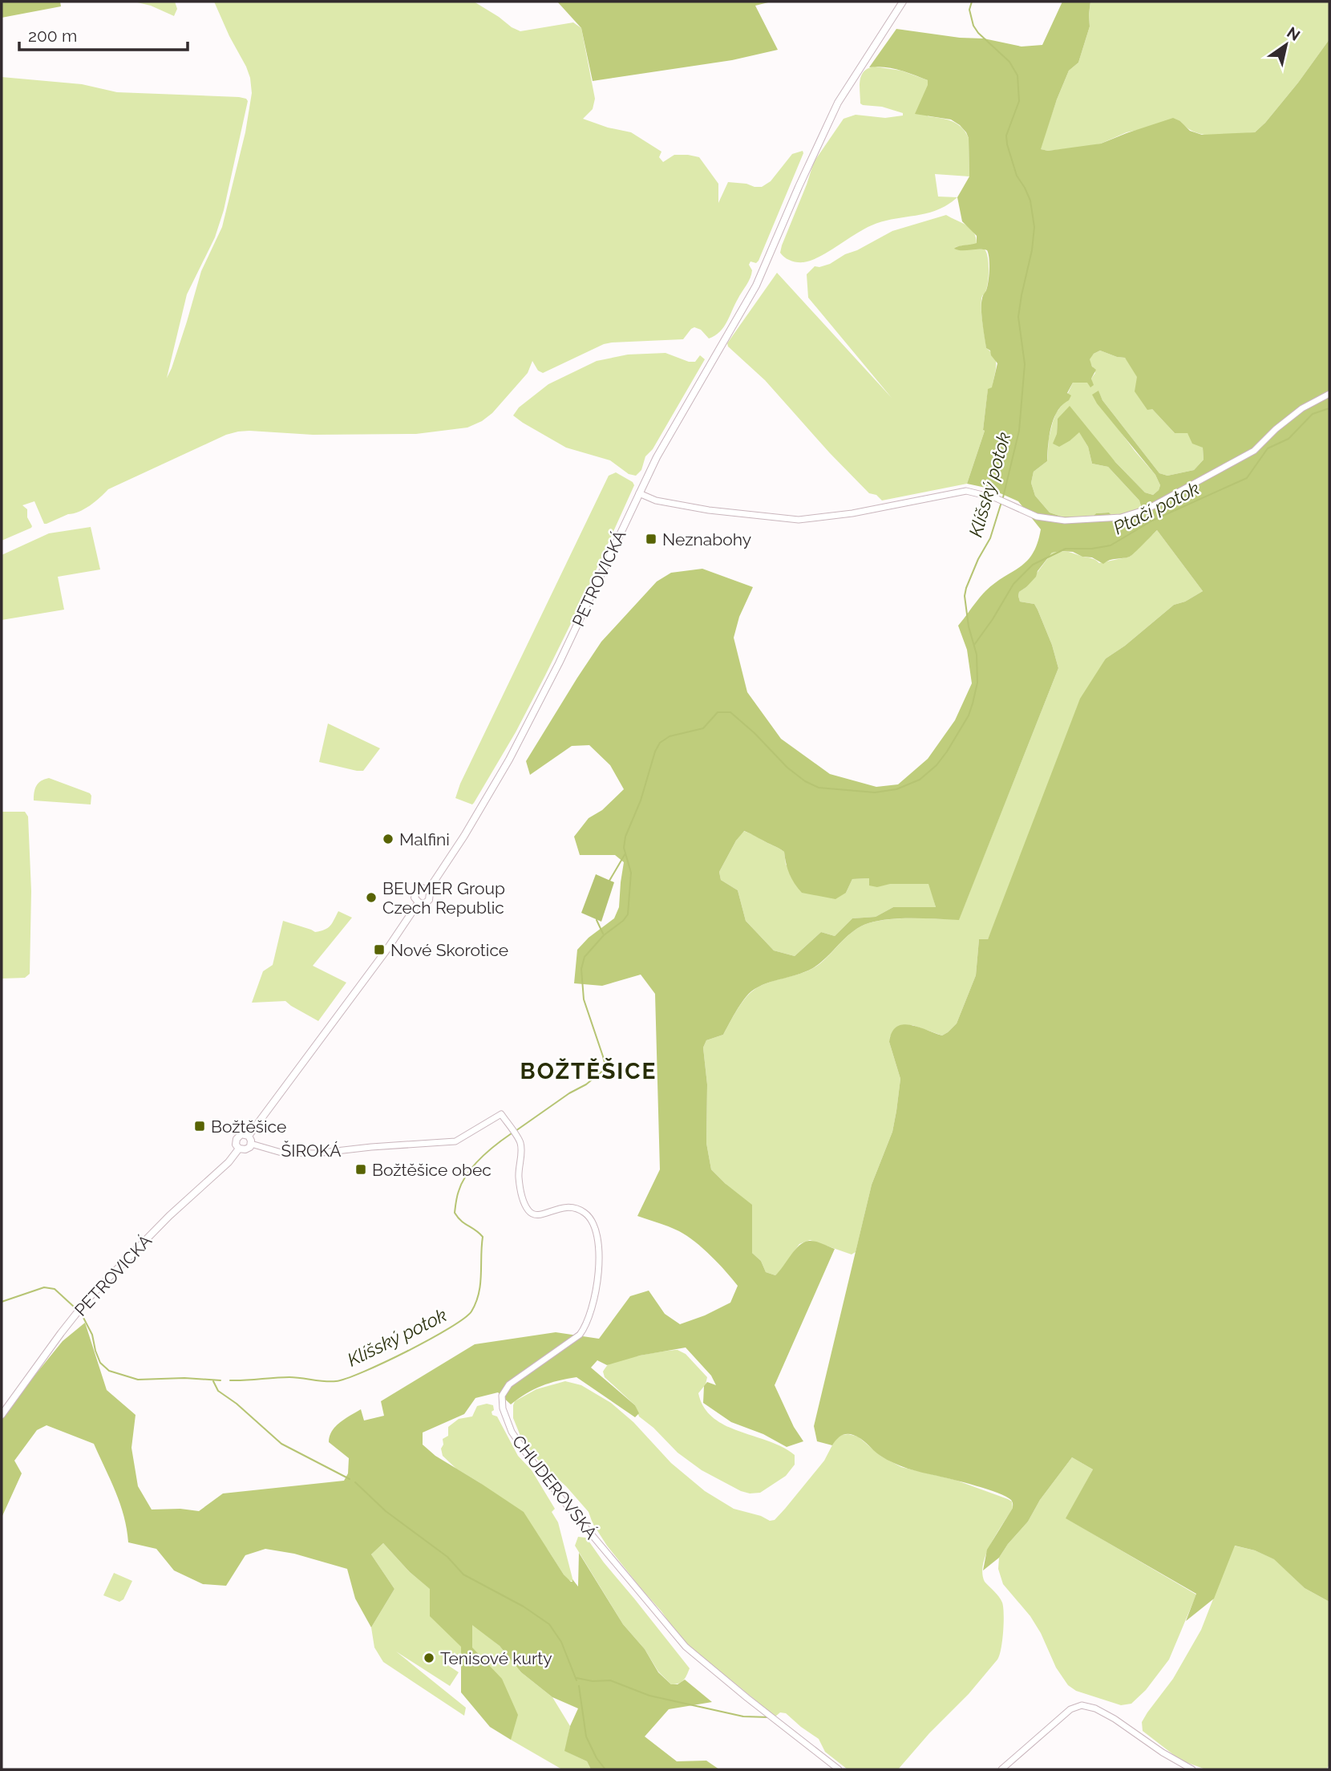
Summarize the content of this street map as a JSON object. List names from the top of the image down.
{
  "streets": {
    "main road": ["PETROVICKÁ"],
    "street": ["ŠIROKÁ", "CHUDEROVSKÁ"]
  },
  "crossings": [
    ["PETROVICKÁ", "ŠIROKÁ"],
    ["ŠIROKÁ", "CHUDEROVSKÁ"]
  ],
  "districts": ["BOŽTĚŠICE"],
  "water": ["Klíšský potok", "Ptačí potok"],
  "places": {
    "transit": [
      "Neznabohy",
      "Nové Skorotice",
      "Božtěšice",
      "Božtěšice obec"
    ],
    "other": ["Malfini", "BEUMER Group Czech Republic", "Tenisové kurty"]
  },
  "scale_bar": "200 m",
  "north": "top right"
}
